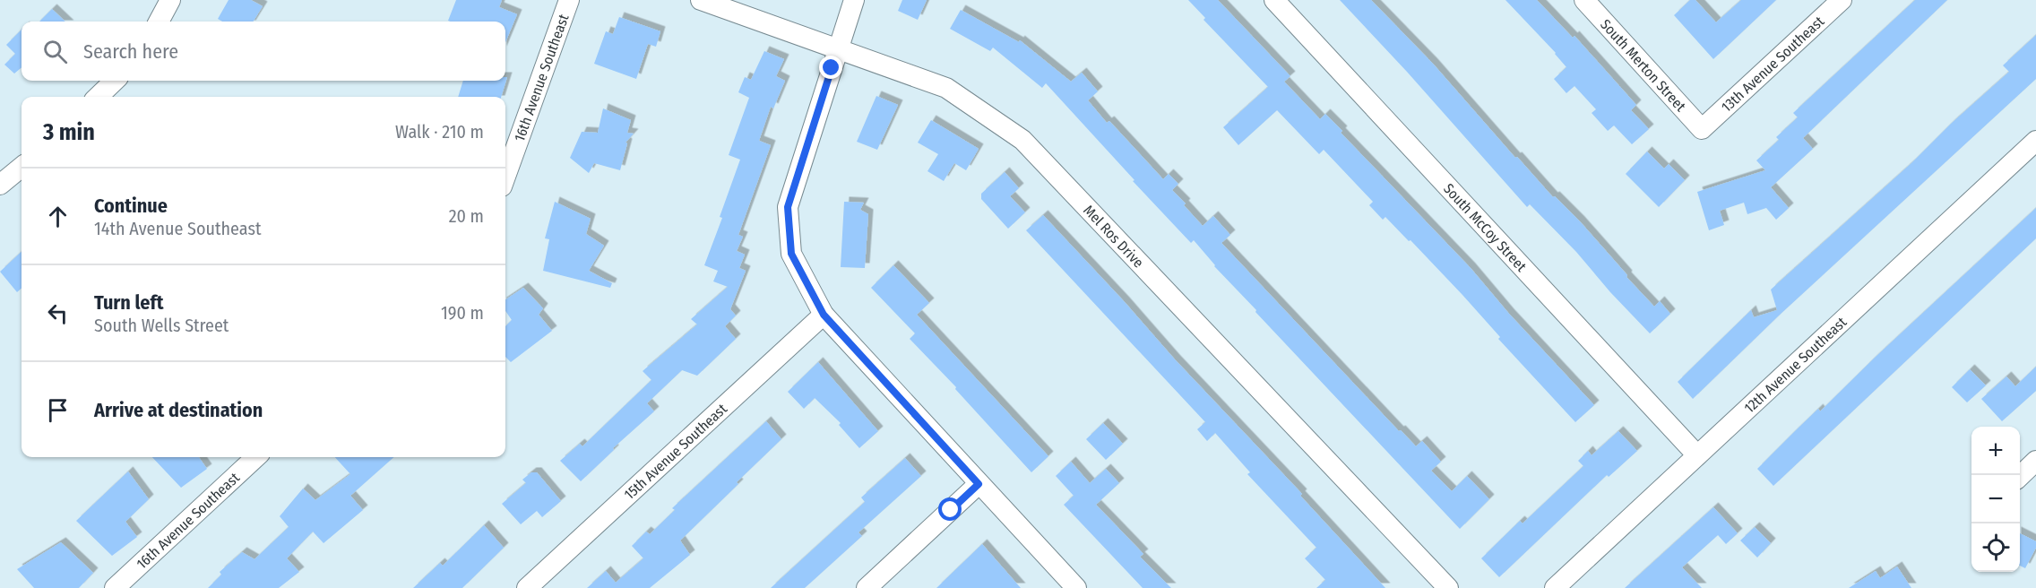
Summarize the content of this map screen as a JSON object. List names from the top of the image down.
{
  "streets": {
    "street": [
      "South Merton Street",
      "13th Avenue Southeast",
      "16th Avenue Southeast",
      "South McCoy Street",
      "Mel Ros Drive",
      "12th Avenue Southeast",
      "15th Avenue Southeast"
    ]
  },
  "crossings": [
    ["South Merton Street", "13th Avenue Southeast"],
    ["South McCoy Street", "12th Avenue Southeast"]
  ],
  "page": {
    "search": "Search here",
    "heading": ["3 min", "Walk · 210 m"],
    "list": [
      ["Continue", "14th Avenue Southeast", "20 m"],
      ["Turn left", "South Wells Street", "190 m"],
      "Arrive at destination"
    ],
    "map_buttons": ["+", "−"]
  }
}
